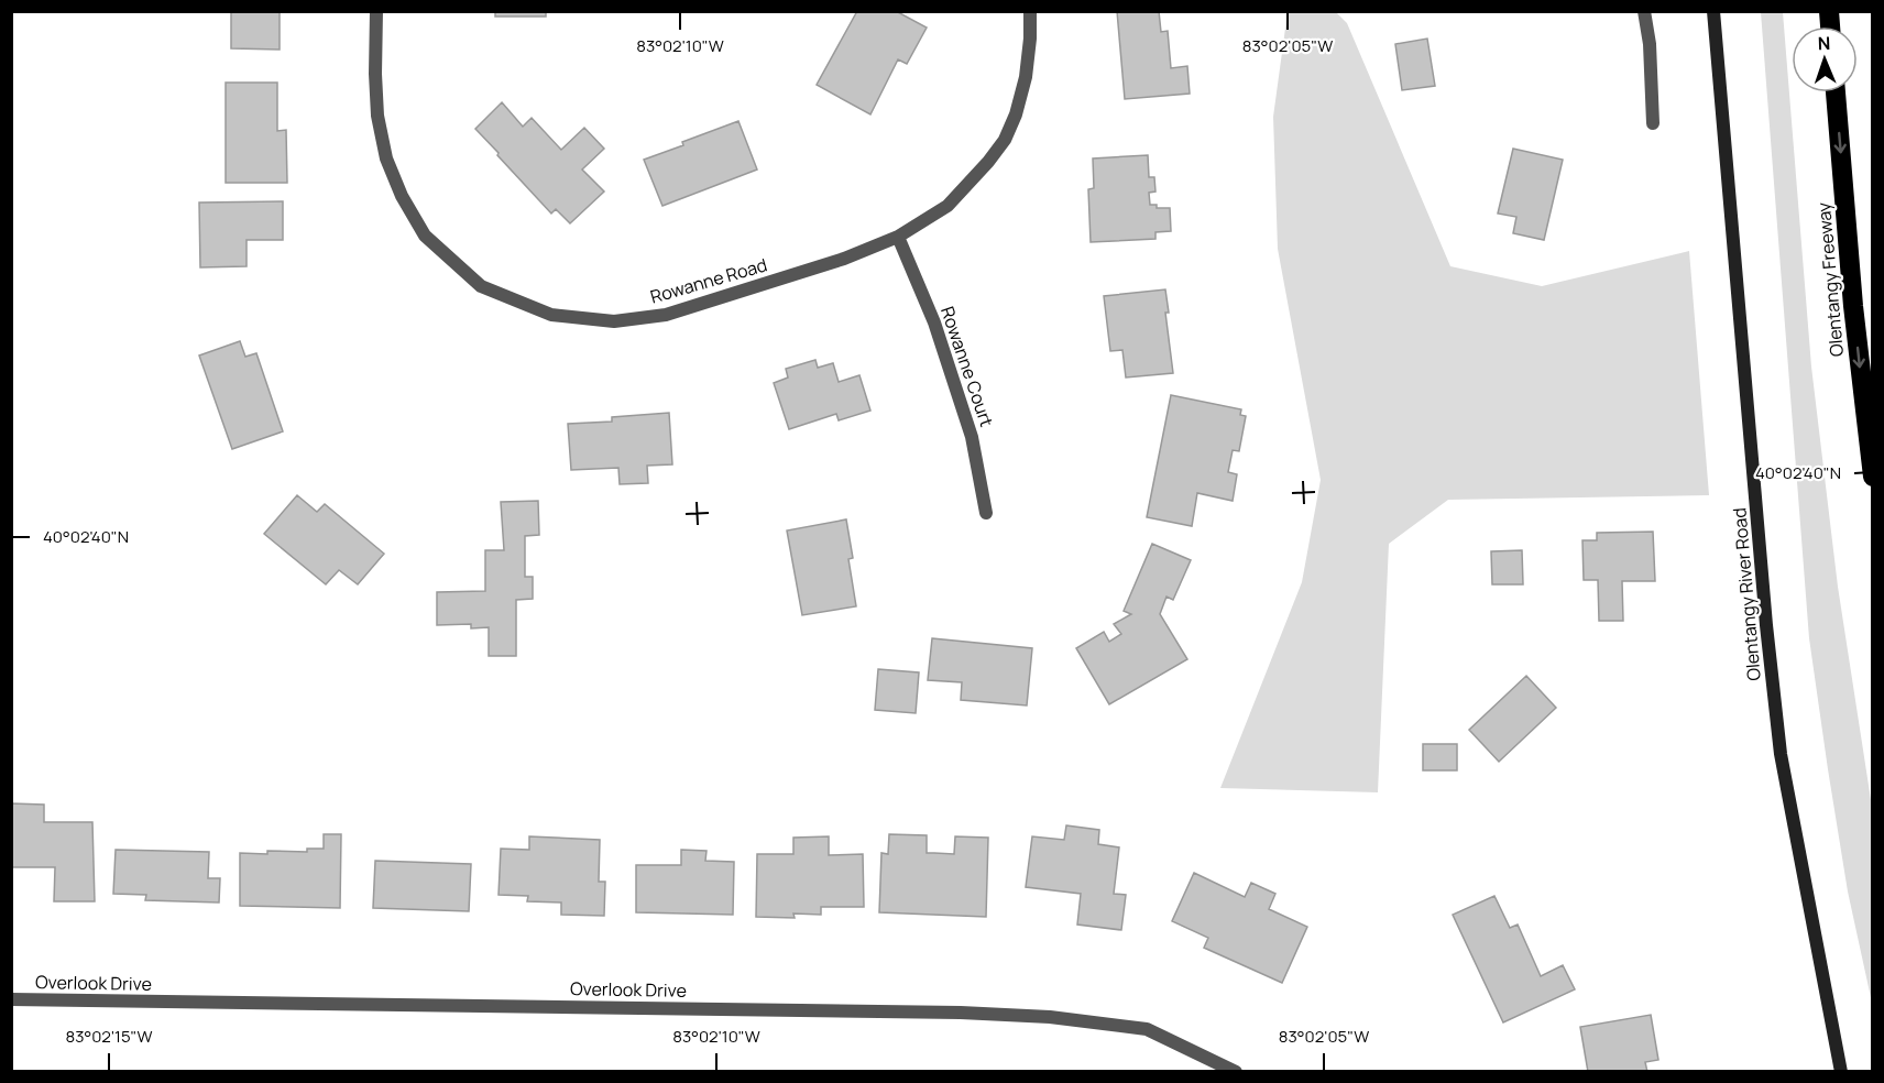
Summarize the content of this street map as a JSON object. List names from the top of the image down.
{
  "streets": {
    "highway": ["Olentangy Freeway"],
    "main road": ["Olentangy River Road"],
    "street": ["Rowanne Road", "Rowanne Court", "Overlook Drive"]
  },
  "crossings": [
    ["Rowanne Road", "Rowanne Court"]
  ],
  "one_way": ["Olentangy Freeway"],
  "north": "top",
  "coordinates": [
    "83°02'10\"W",
    "83°02'05\"W",
    "40°02'40\"N",
    "83°02'15\"W"
  ]
}
